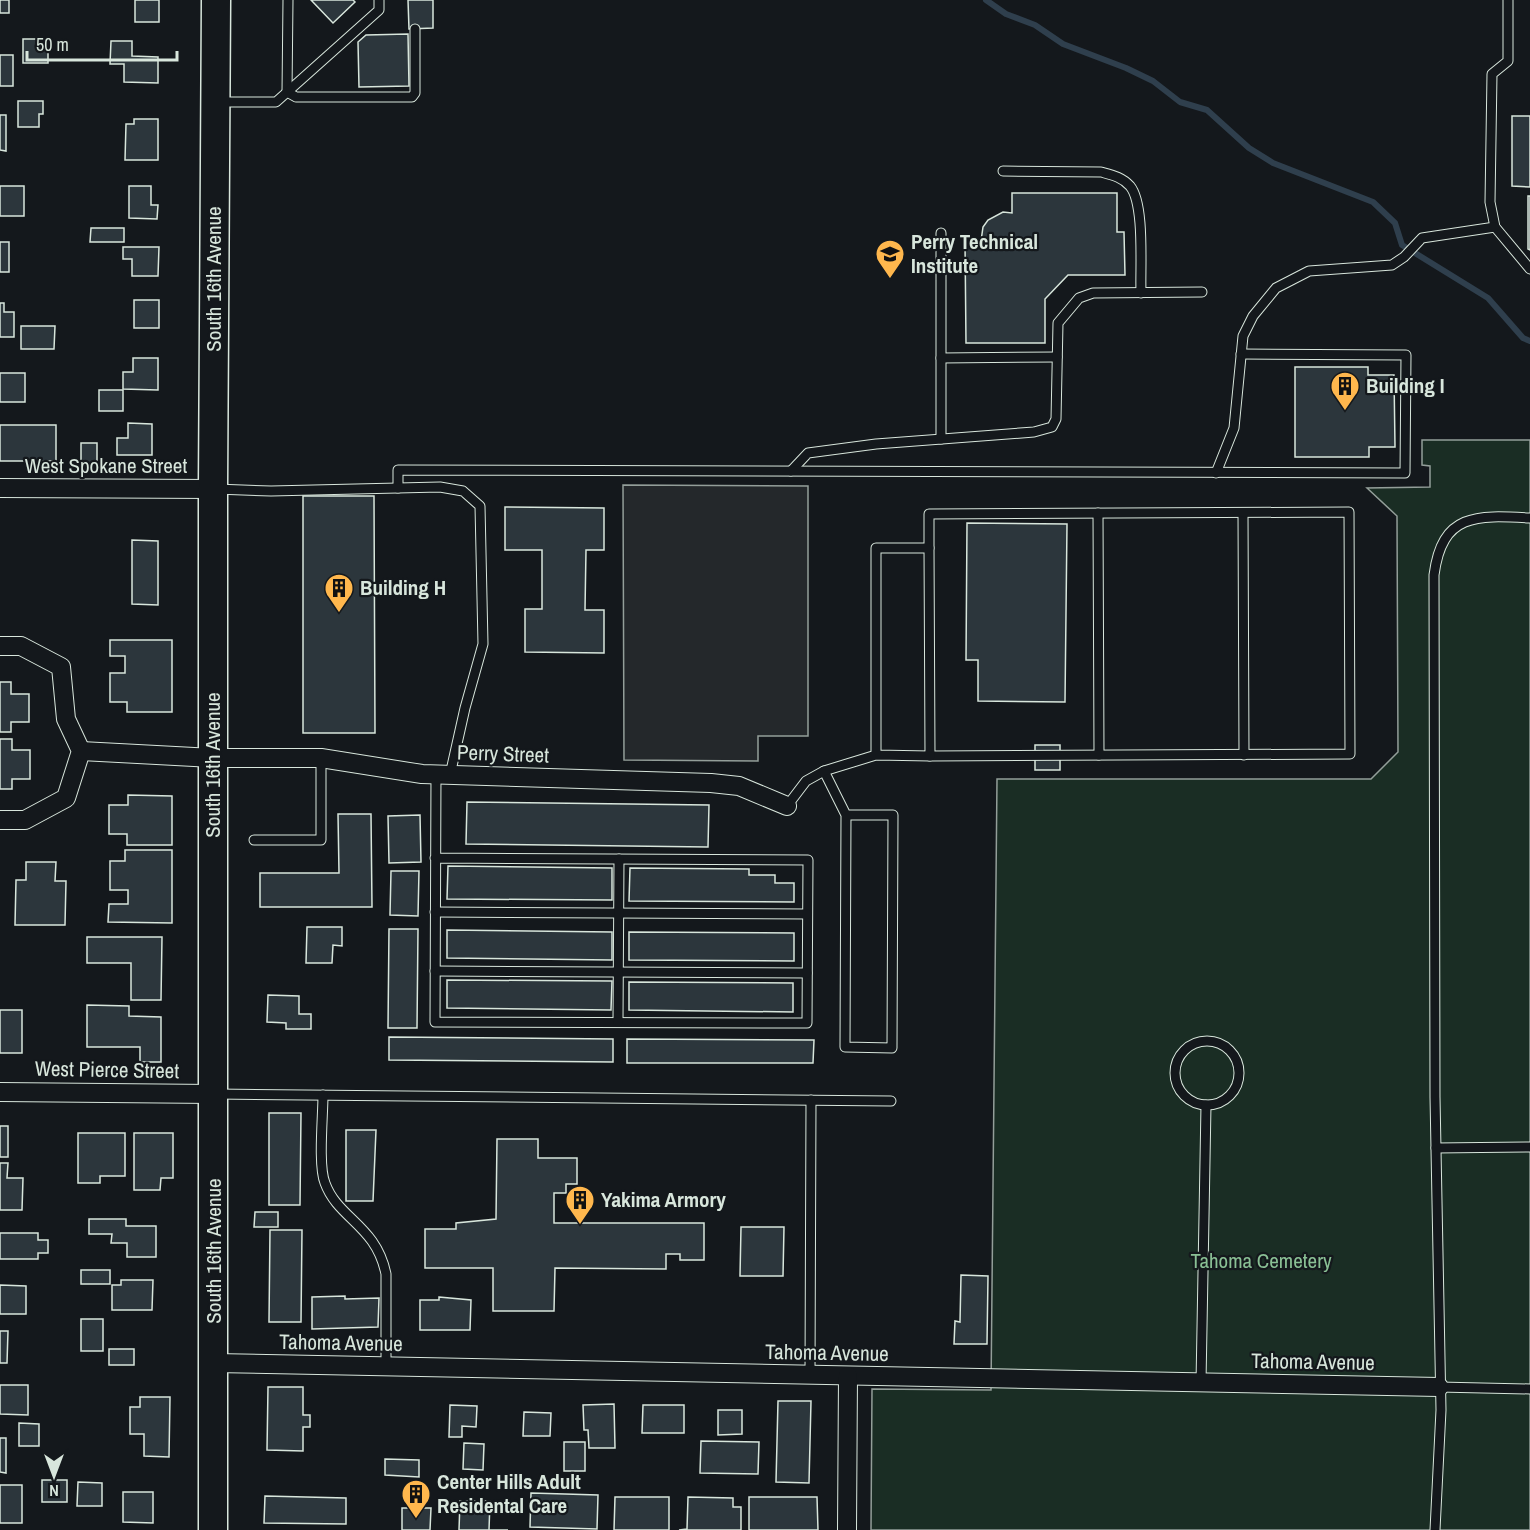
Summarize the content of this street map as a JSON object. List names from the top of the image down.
{
  "streets": {
    "main road": ["South 16th Avenue"],
    "street": [
      "West Spokane Street",
      "Perry Street",
      "West Pierce Street",
      "Tahoma Avenue"
    ]
  },
  "crossings": [
    ["South 16th Avenue", "West Spokane Street"],
    ["South 16th Avenue", "Perry Street"],
    ["South 16th Avenue", "West Pierce Street"],
    ["South 16th Avenue", "Tahoma Avenue"]
  ],
  "parks": ["Tahoma Cemetery"],
  "places": {
    "school or university": ["Perry Technical Institute"],
    "building": [
      "Building I",
      "Building H",
      "Yakima Armory",
      "Center Hills Adult Residental Care"
    ]
  },
  "scale_bar": "50 m",
  "north": "bottom"
}
